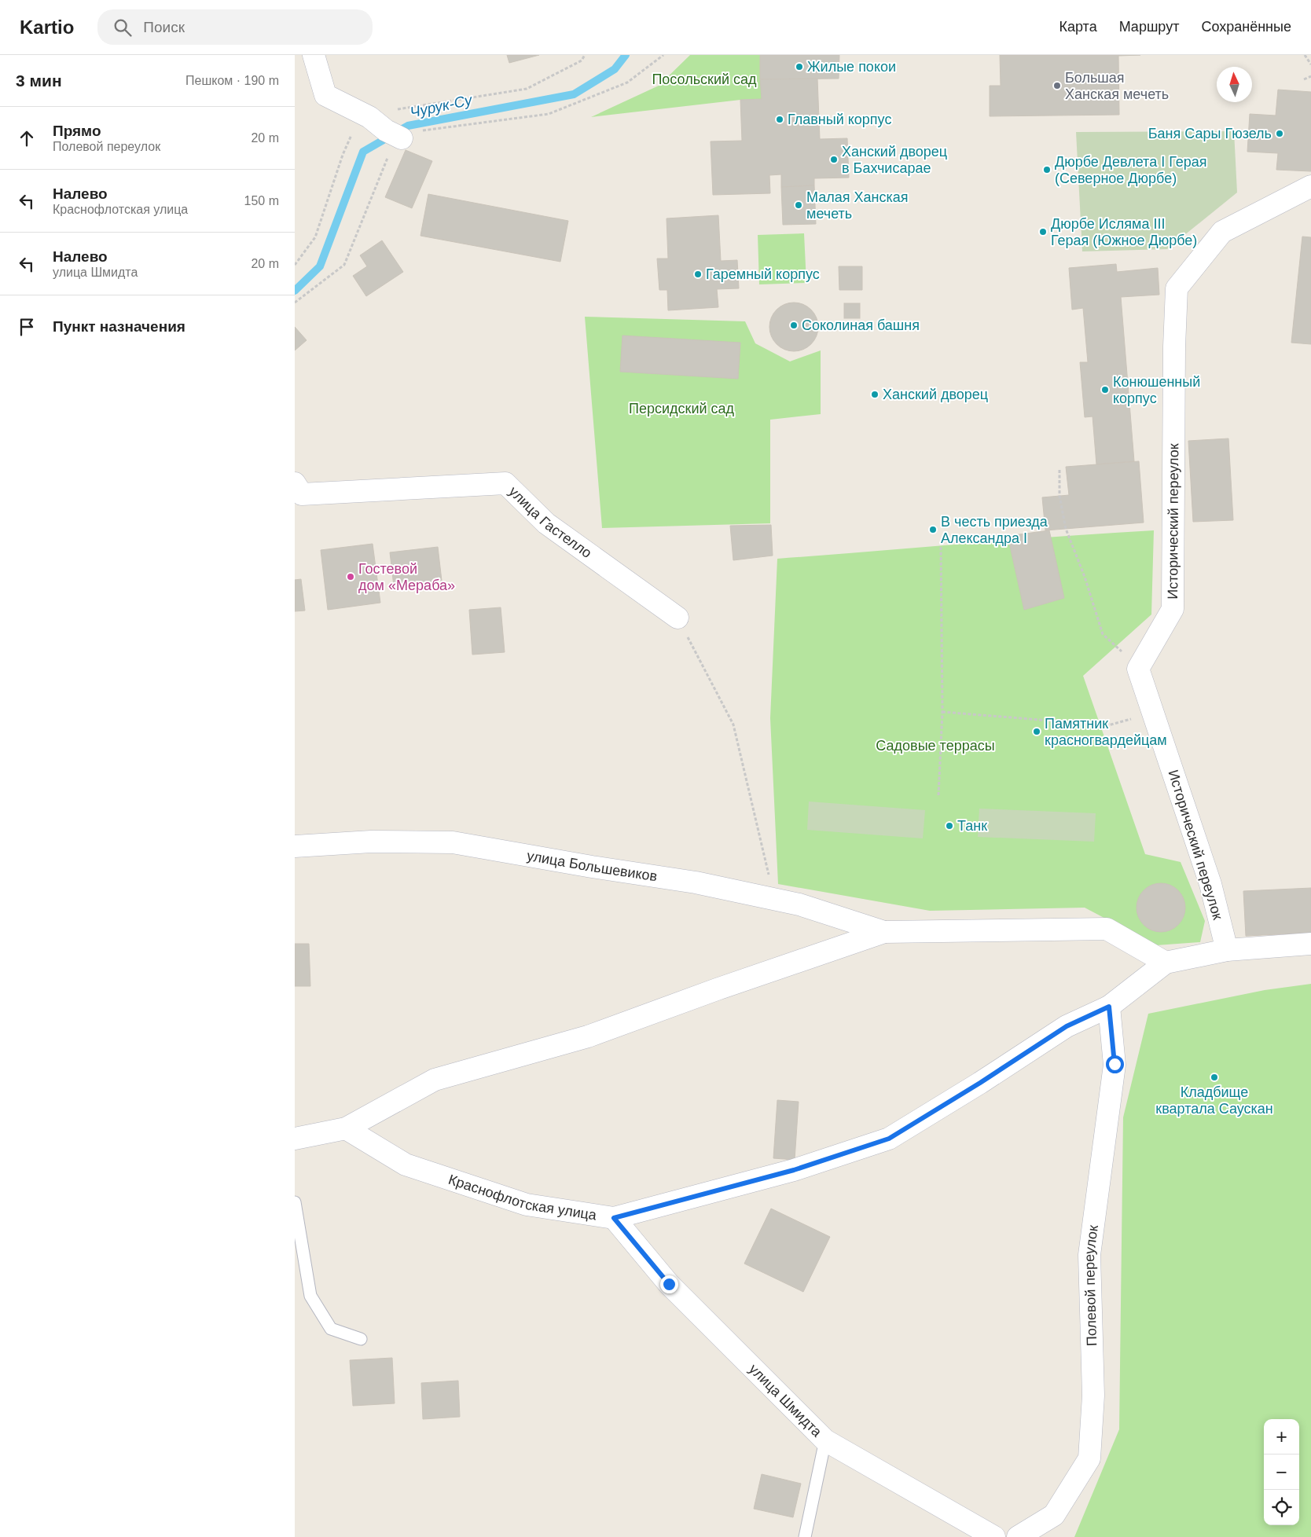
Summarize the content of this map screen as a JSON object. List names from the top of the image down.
{
  "streets": {
    "street": [
      "Исторический переулок",
      "улица Гастелло",
      "улица Большевиков",
      "Краснофлотская улица",
      "Полевой переулок",
      "улица Шмидта"
    ]
  },
  "crossings": [
    ["Краснофлотская улица", "Полевой переулок"],
    ["Краснофлотская улица", "улица Шмидта"]
  ],
  "water": ["Чурук-Су"],
  "parks": ["Посольский сад", "Персидский сад", "Садовые террасы"],
  "places": [
    "Жилые покои",
    "Большая Ханская мечеть",
    "Главный корпус",
    "Баня Сары Гюзель",
    "Ханский дворец в Бахчисарае",
    "Дюрбе Девлета I Герая (Северное Дюрбе)",
    "Малая Ханская мечеть",
    "Дюрбе Исляма III Герая (Южное Дюрбе)",
    "Гаремный корпус",
    "Соколиная башня",
    "Конюшенный корпус",
    "Ханский дворец",
    "В честь приезда Александра I",
    "Гостевой дом «Мераба»",
    "Памятник красногвардейцам",
    "Танк",
    "Кладбище квартала Саускан"
  ],
  "north": "top",
  "page": {
    "header": "Kartio",
    "search": "Поиск",
    "nav": ["Карта", "Маршрут", "Сохранённые"],
    "heading": ["3 мин", "Пешком · 190 m"],
    "list": [
      ["Прямо", "Полевой переулок", "20 m"],
      ["Налево", "Краснофлотская улица", "150 m"],
      ["Налево", "улица Шмидта", "20 m"],
      "Пункт назначения"
    ],
    "map_buttons": ["+", "−"]
  }
}
